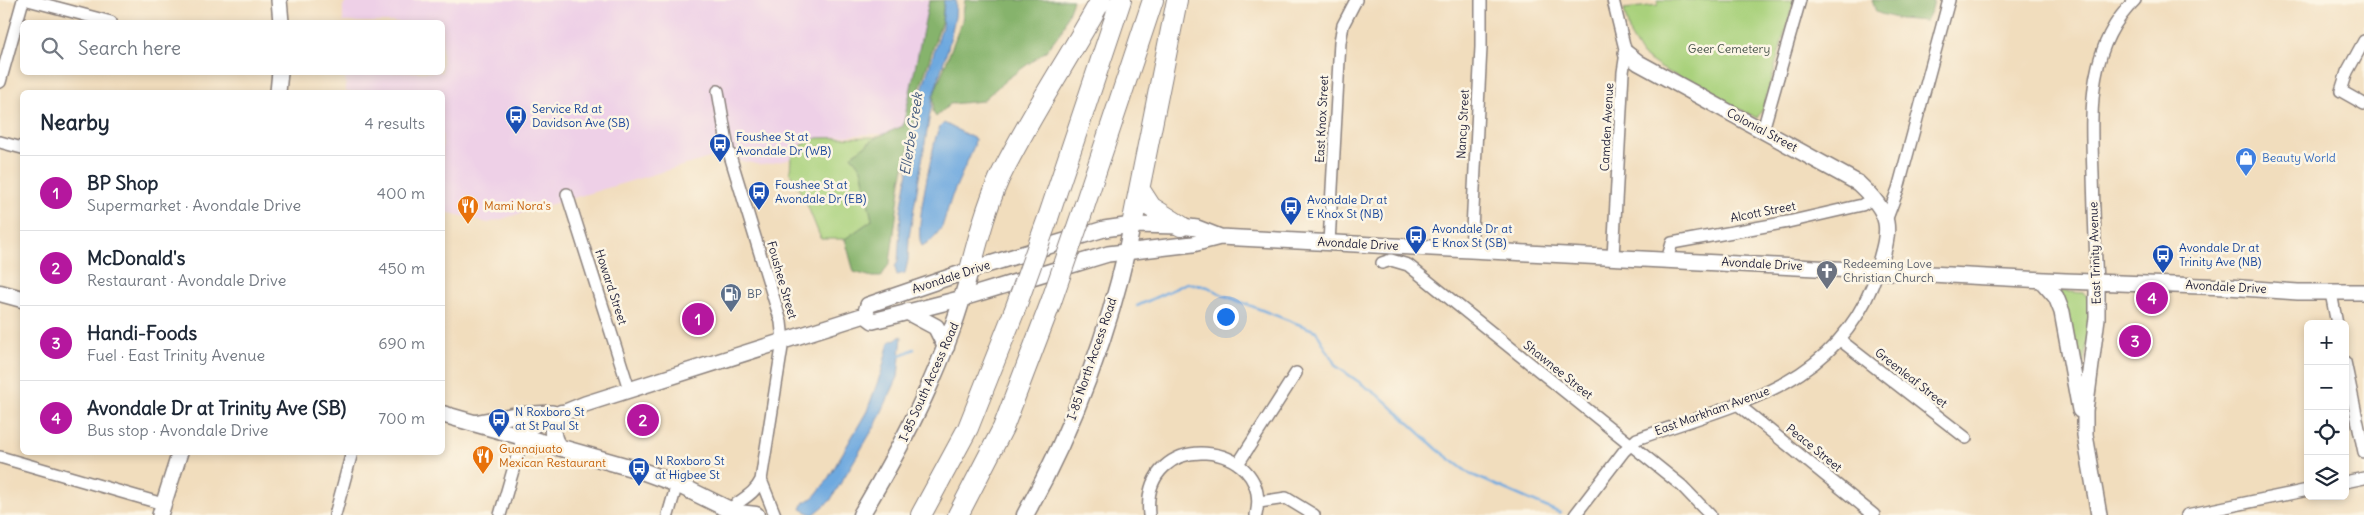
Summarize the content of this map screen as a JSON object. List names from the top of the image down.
{
  "streets": {
    "main road": [
      "Colonial Street",
      "Avondale Drive",
      "East Trinity Avenue",
      "I-85 North Access Road",
      "I-85 South Access Road",
      "East Markham Avenue"
    ],
    "street": [
      "East Knox Street",
      "Nancy Street",
      "Camden Avenue",
      "Alcott Street",
      "Foushee Street",
      "Howard Street",
      "Shawnee Street",
      "Greenleaf Street",
      "Peace Street"
    ]
  },
  "crossings": [
    ["East Knox Street", "Avondale Drive"],
    ["Nancy Street", "Avondale Drive"],
    ["Camden Avenue", "Colonial Street"],
    ["Camden Avenue", "Avondale Drive"],
    ["Colonial Street", "Alcott Street"],
    ["Colonial Street", "East Markham Avenue"],
    ["Alcott Street", "Avondale Drive"],
    ["Avondale Drive", "East Trinity Avenue"],
    ["Avondale Drive", "Foushee Street"],
    ["Avondale Drive", "Howard Street"],
    ["Avondale Drive", "I-85 North Access Road"],
    ["Avondale Drive", "I-85 South Access Road"],
    ["Avondale Drive", "East Markham Avenue"],
    ["Shawnee Street", "East Markham Avenue"],
    ["Greenleaf Street", "East Markham Avenue"],
    ["East Markham Avenue", "Peace Street"]
  ],
  "water": ["Ellerbe Creek"],
  "parks": ["Geer Cemetery"],
  "places": {
    "bus stop": [
      "Service Rd at Davidson Ave (SB)",
      "Foushee St at Avondale Dr (WB)",
      "Foushee St at Avondale Dr (EB)",
      "Avondale Dr at E Knox St (NB)",
      "Avondale Dr at E Knox St (SB)",
      "Avondale Dr at Trinity Ave (NB)",
      "N Roxboro St at St Paul St",
      "N Roxboro St at Higbee St"
    ],
    "shop": ["Beauty World"],
    "restaurant": ["Mami Nora's", "Guanajuato Mexican Restaurant"],
    "church": ["Redeeming Love Christian Church"],
    "fuel station": ["BP"]
  },
  "page": {
    "search": "Search here",
    "heading": ["Nearby", "4 results"],
    "list": [
      {
        "mark": "1",
        "name": "BP Shop",
        "note": "Supermarket · Avondale Drive",
        "value": "400 m"
      },
      {
        "mark": "2",
        "name": "McDonald's",
        "note": "Restaurant · Avondale Drive",
        "value": "450 m"
      },
      {
        "mark": "3",
        "name": "Handi-Foods",
        "note": "Fuel · East Trinity Avenue",
        "value": "690 m"
      },
      {
        "mark": "4",
        "name": "Avondale Dr at Trinity Ave (SB)",
        "note": "Bus stop · Avondale Drive",
        "value": "700 m"
      }
    ],
    "pins": [
      "4",
      "1",
      "3",
      "2"
    ],
    "map_buttons": ["+", "−"]
  }
}
